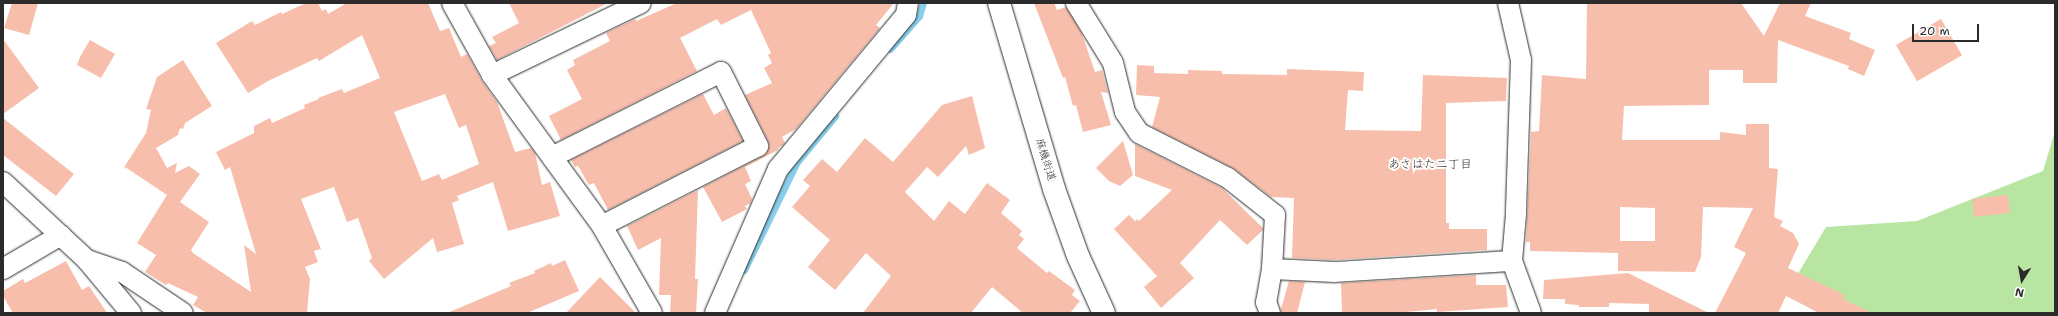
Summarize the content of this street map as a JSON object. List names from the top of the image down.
{
  "streets": {
    "main road": ["麻機街道"]
  },
  "districts": ["あさはた二丁目"],
  "scale_bar": "20 m",
  "north": "bottom"
}
